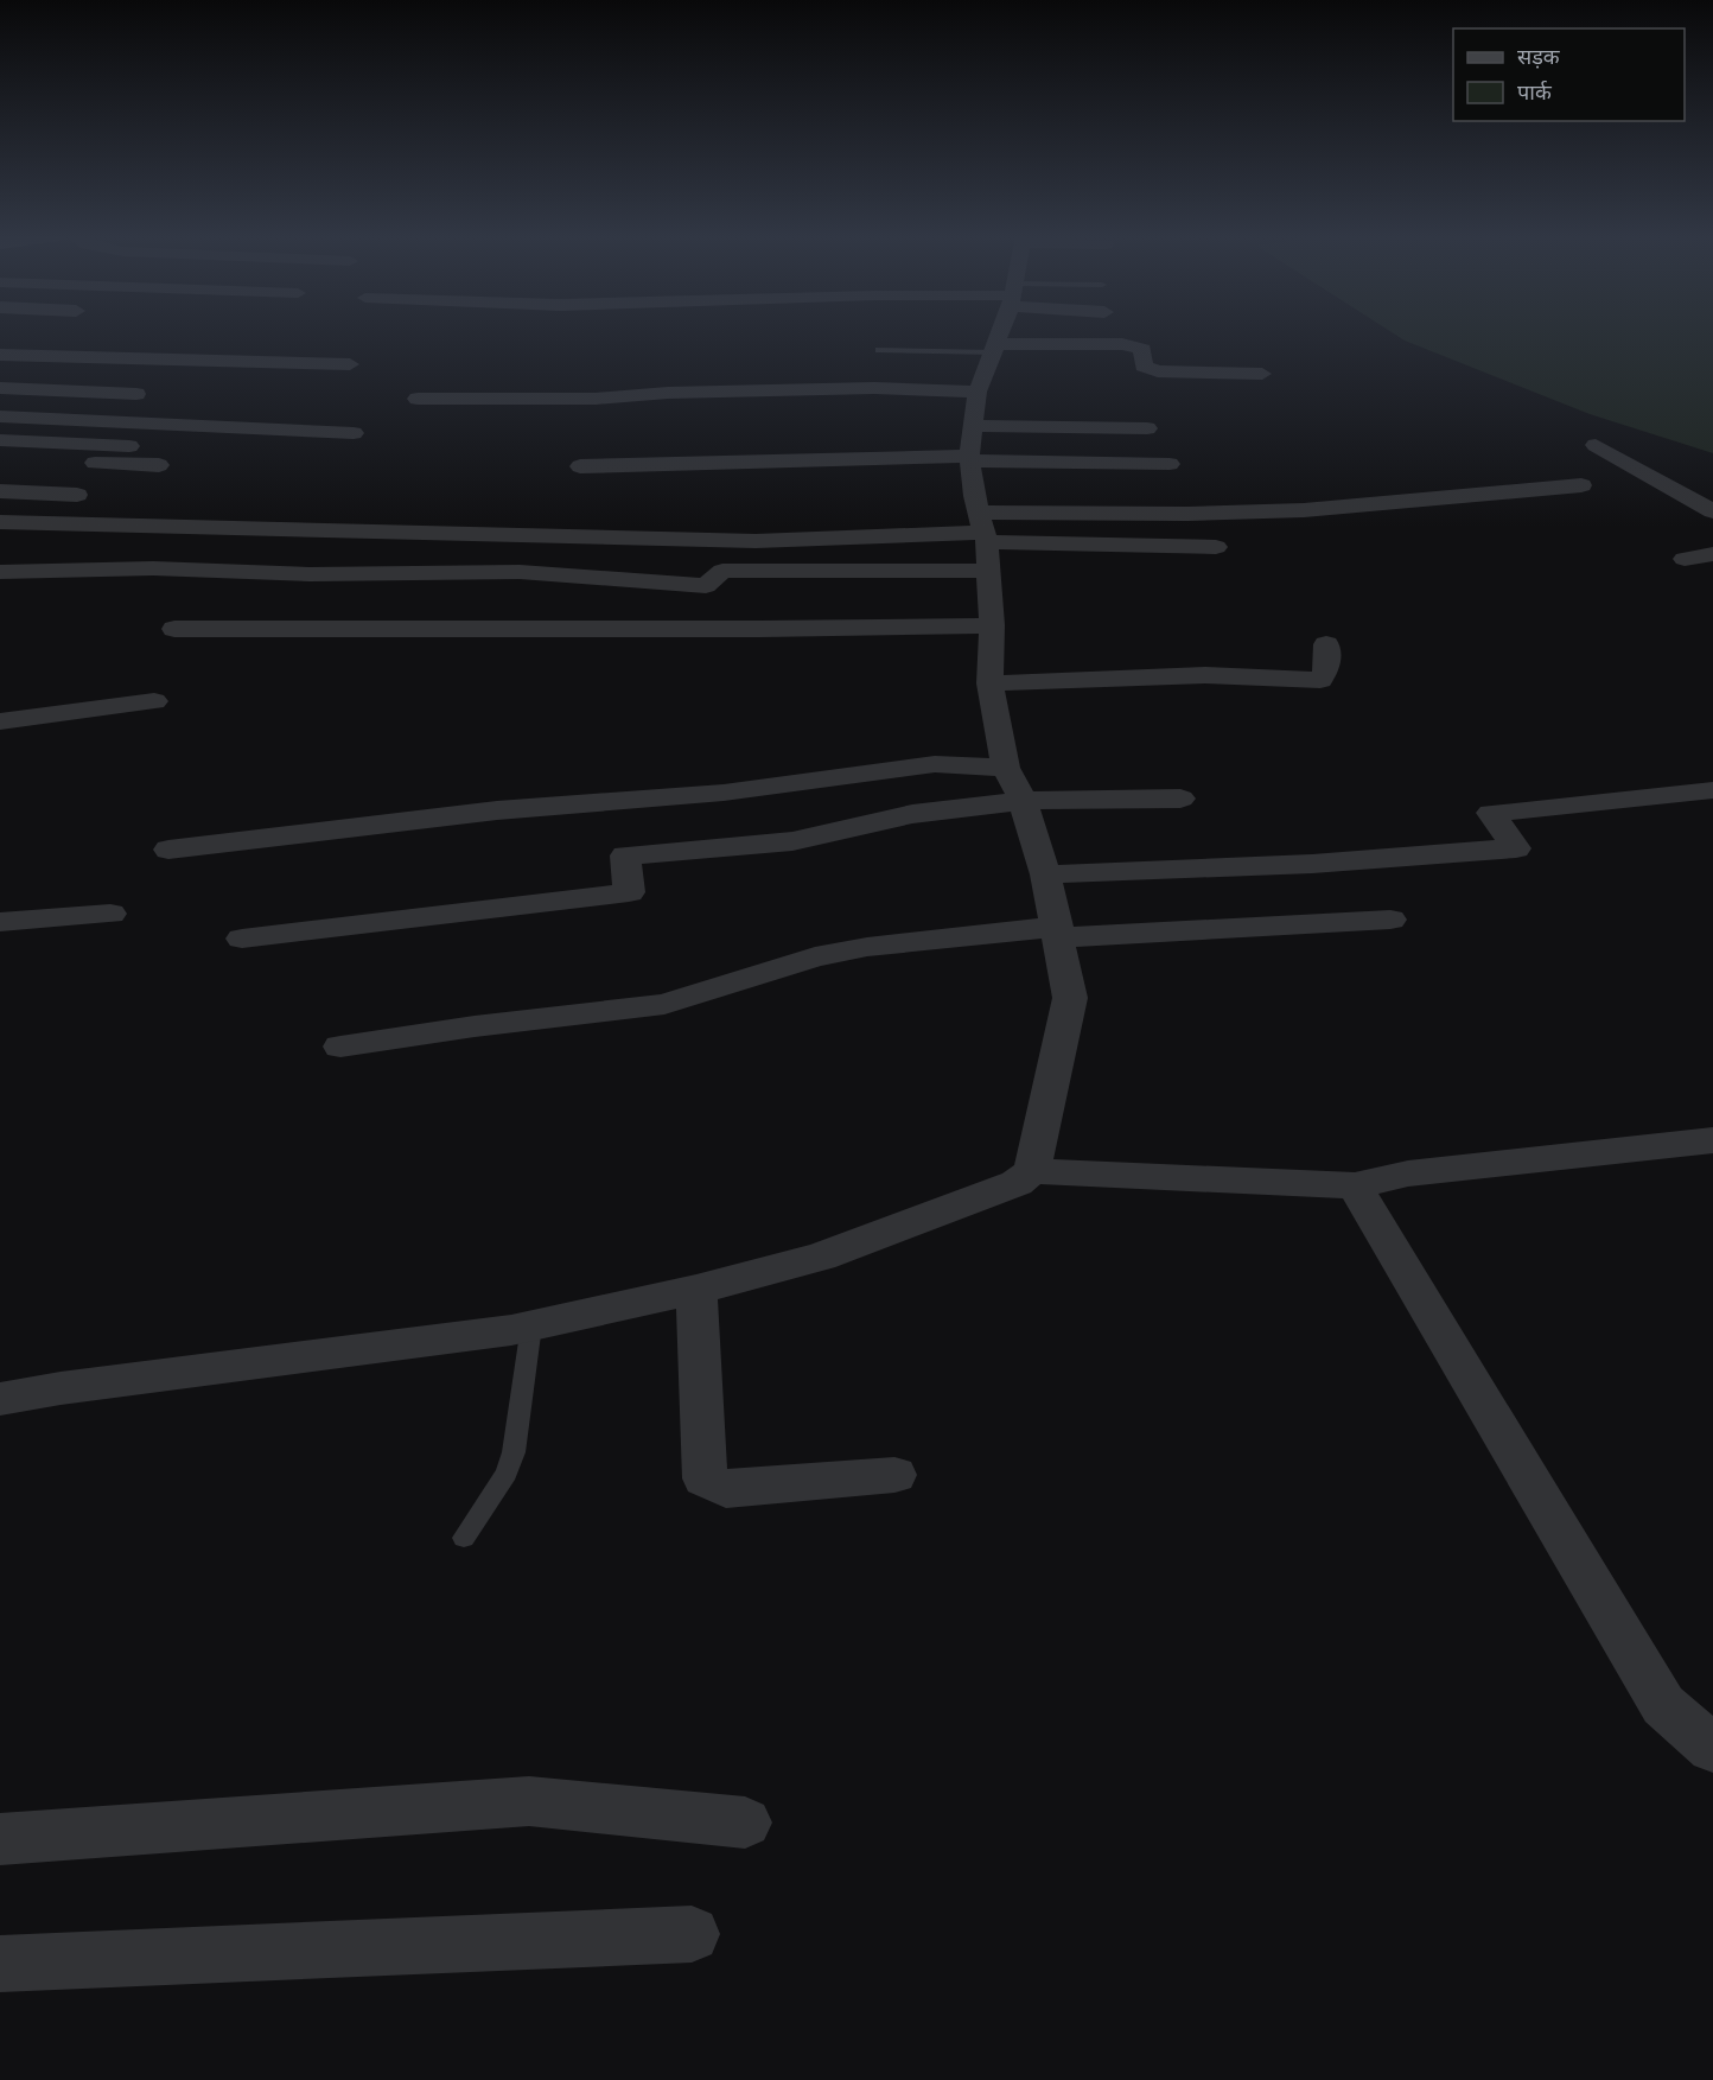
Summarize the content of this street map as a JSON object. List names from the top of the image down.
{
  "legend": ["सड़क", "पार्क"]
}
